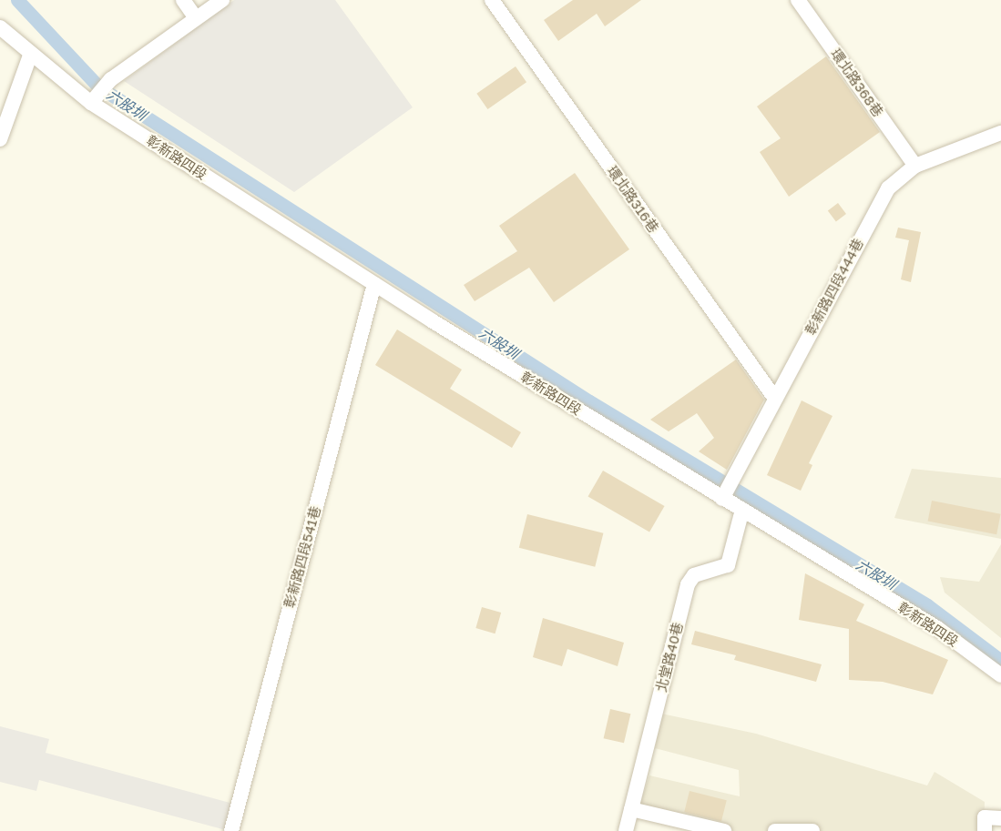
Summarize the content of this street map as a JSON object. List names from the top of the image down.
{
  "streets": {
    "street": [
      "環北路368巷",
      "彰新路四段",
      "環北路316巷",
      "彰新路四段444巷",
      "彰新路四段541巷",
      "北堂路40巷"
    ]
  },
  "crossings": [
    ["環北路368巷", "彰新路四段444巷"],
    ["彰新路四段", "彰新路四段444巷"],
    ["彰新路四段", "彰新路四段541巷"],
    ["彰新路四段", "北堂路40巷"],
    ["環北路316巷", "彰新路四段444巷"]
  ],
  "water": ["六股圳"]
}
